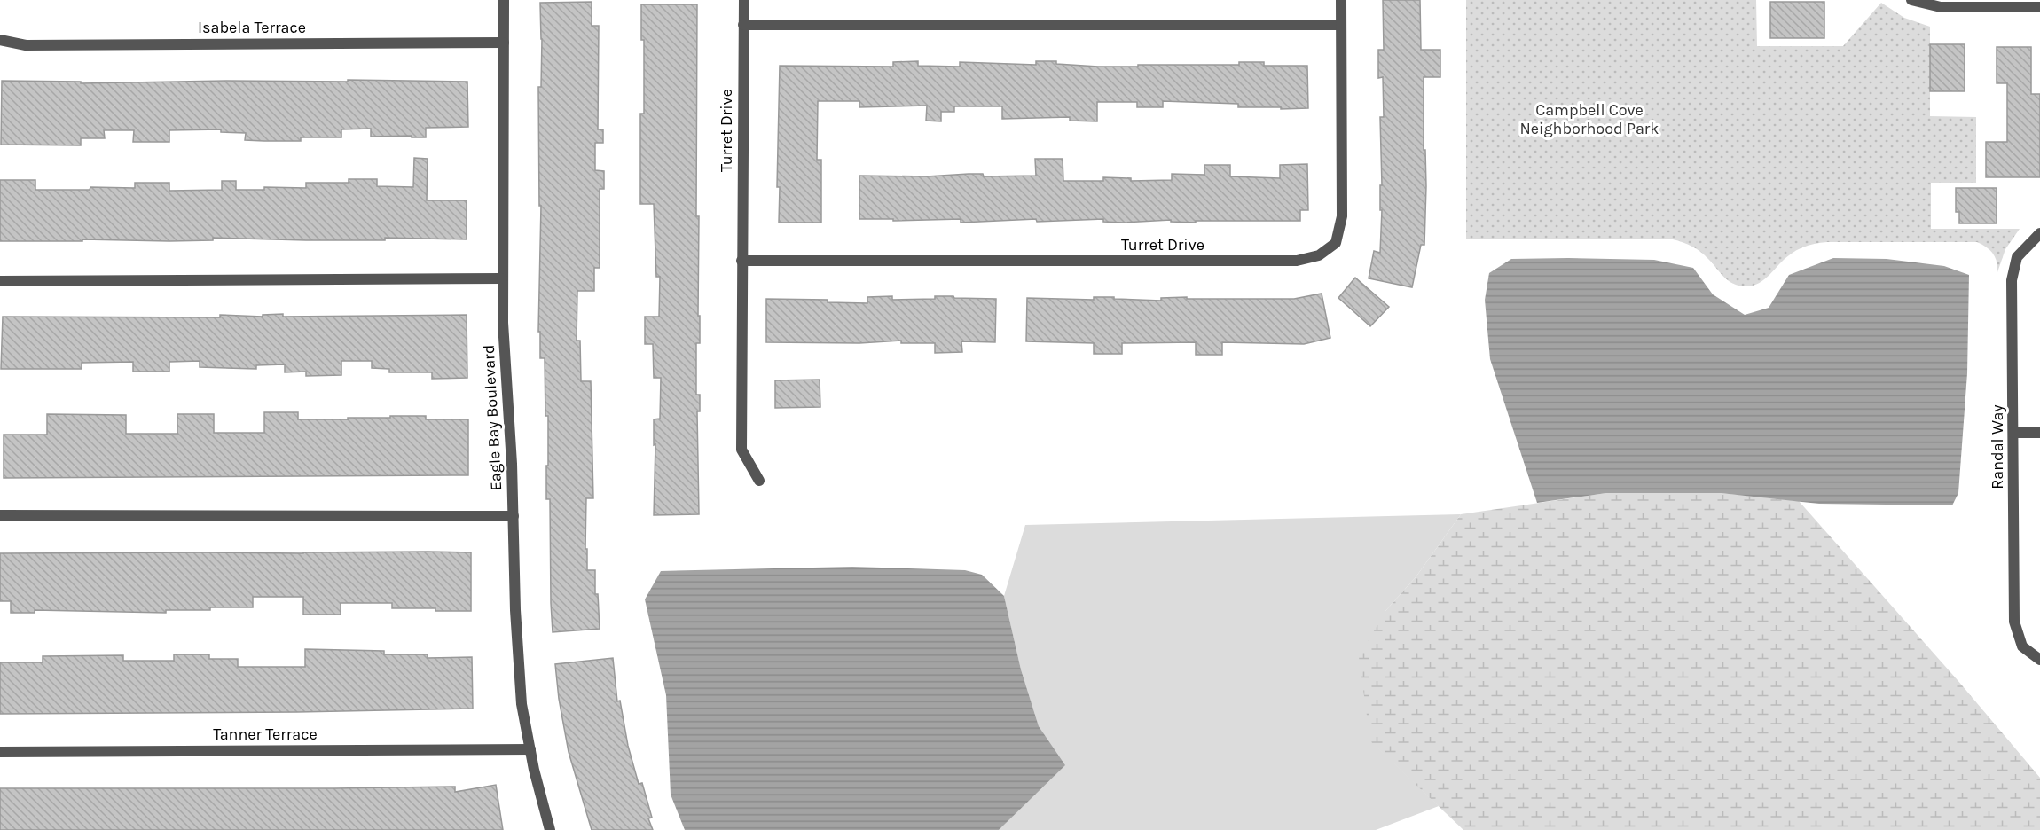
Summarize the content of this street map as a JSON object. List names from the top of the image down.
{
  "streets": {
    "street": [
      "Isabela Terrace",
      "Turret Drive",
      "Eagle Bay Boulevard",
      "Randal Way",
      "Tanner Terrace"
    ]
  },
  "crossings": [
    ["Isabela Terrace", "Eagle Bay Boulevard"],
    ["Eagle Bay Boulevard", "Tanner Terrace"]
  ],
  "parks": ["Campbell Cove Neighborhood Park"]
}
